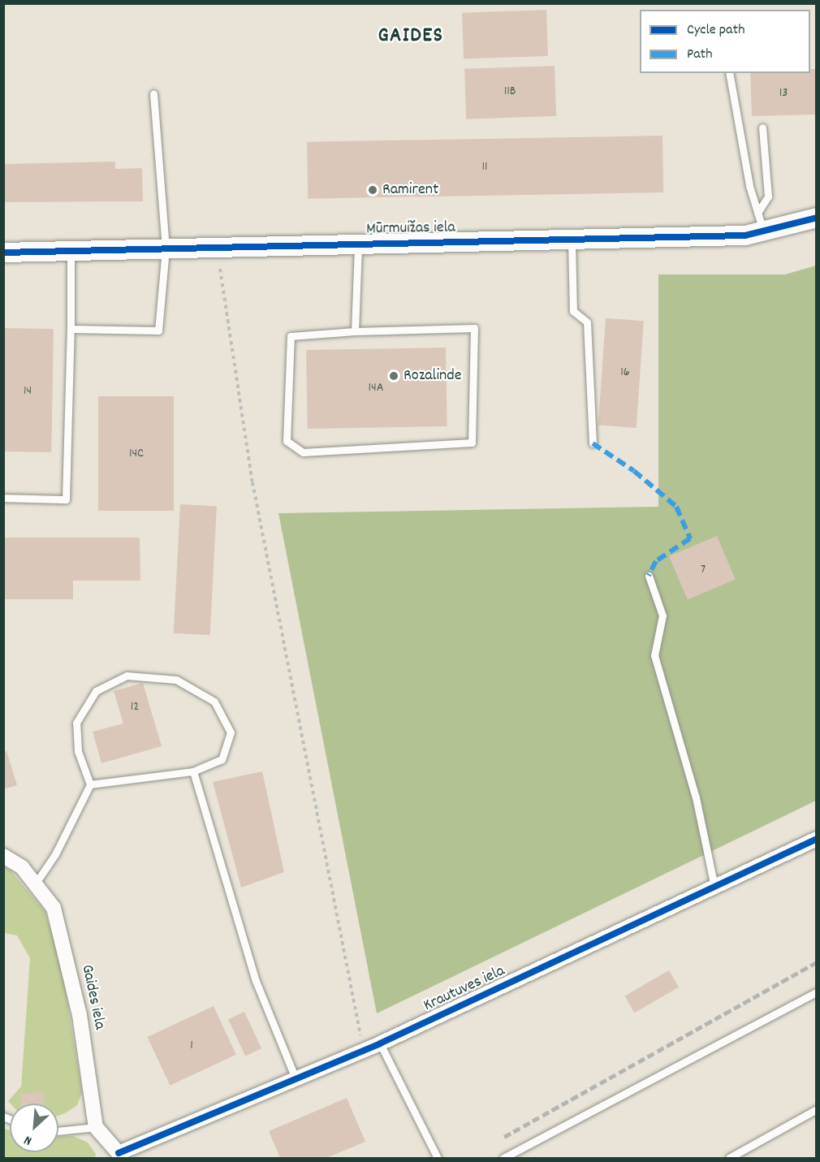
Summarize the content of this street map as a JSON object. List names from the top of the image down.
{
  "streets": {
    "street": ["Mūrmuižas iela", "Krautuves iela", "Gaides iela"]
  },
  "districts": ["GAIDES"],
  "places": ["Ramirent", "Rozalinde"],
  "house_numbers": [
    "11B",
    "13",
    "11",
    "16",
    "14A",
    "14",
    "14C",
    "7",
    "12",
    "1"
  ],
  "legend": ["Cycle path", "Path"],
  "north": "bottom left"
}
